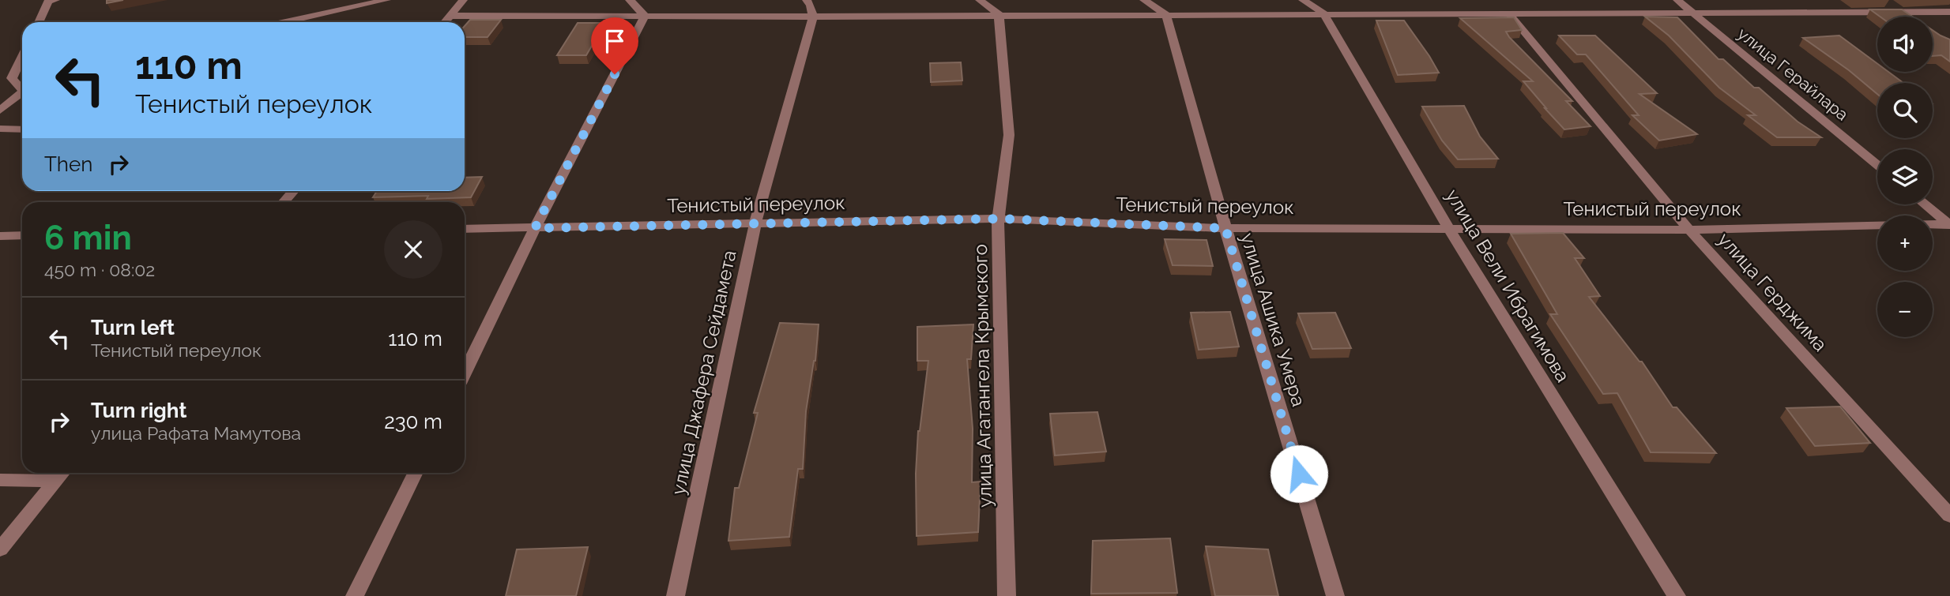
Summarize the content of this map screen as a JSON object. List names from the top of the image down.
{
  "streets": {
    "street": [
      "улица Герайлара",
      "Тенистый переулок",
      "улица Вели Ибрагимова",
      "улица Герджима",
      "улица Ашика Умера",
      "улица Джафера Сейдамета",
      "улица Агатангела Крымского"
    ]
  },
  "crossings": [
    ["Тенистый переулок", "улица Вели Ибрагимова"],
    ["Тенистый переулок", "улица Герджима"],
    ["Тенистый переулок", "улица Ашика Умера"],
    ["Тенистый переулок", "улица Джафера Сейдамета"],
    ["Тенистый переулок", "улица Агатангела Крымского"]
  ],
  "page": {
    "map_buttons": ["+", "−"],
    "turn": ["110 m", "Тенистый переулок"],
    "then": "Then",
    "heading": ["6 min", "450 m · 08:02"],
    "list": [
      {
        "name": "Turn left",
        "note": "Тенистый переулок",
        "value": "110 m"
      },
      {
        "name": "Turn right",
        "note": "улица Рафата Мамутова",
        "value": "230 m"
      }
    ]
  }
}
